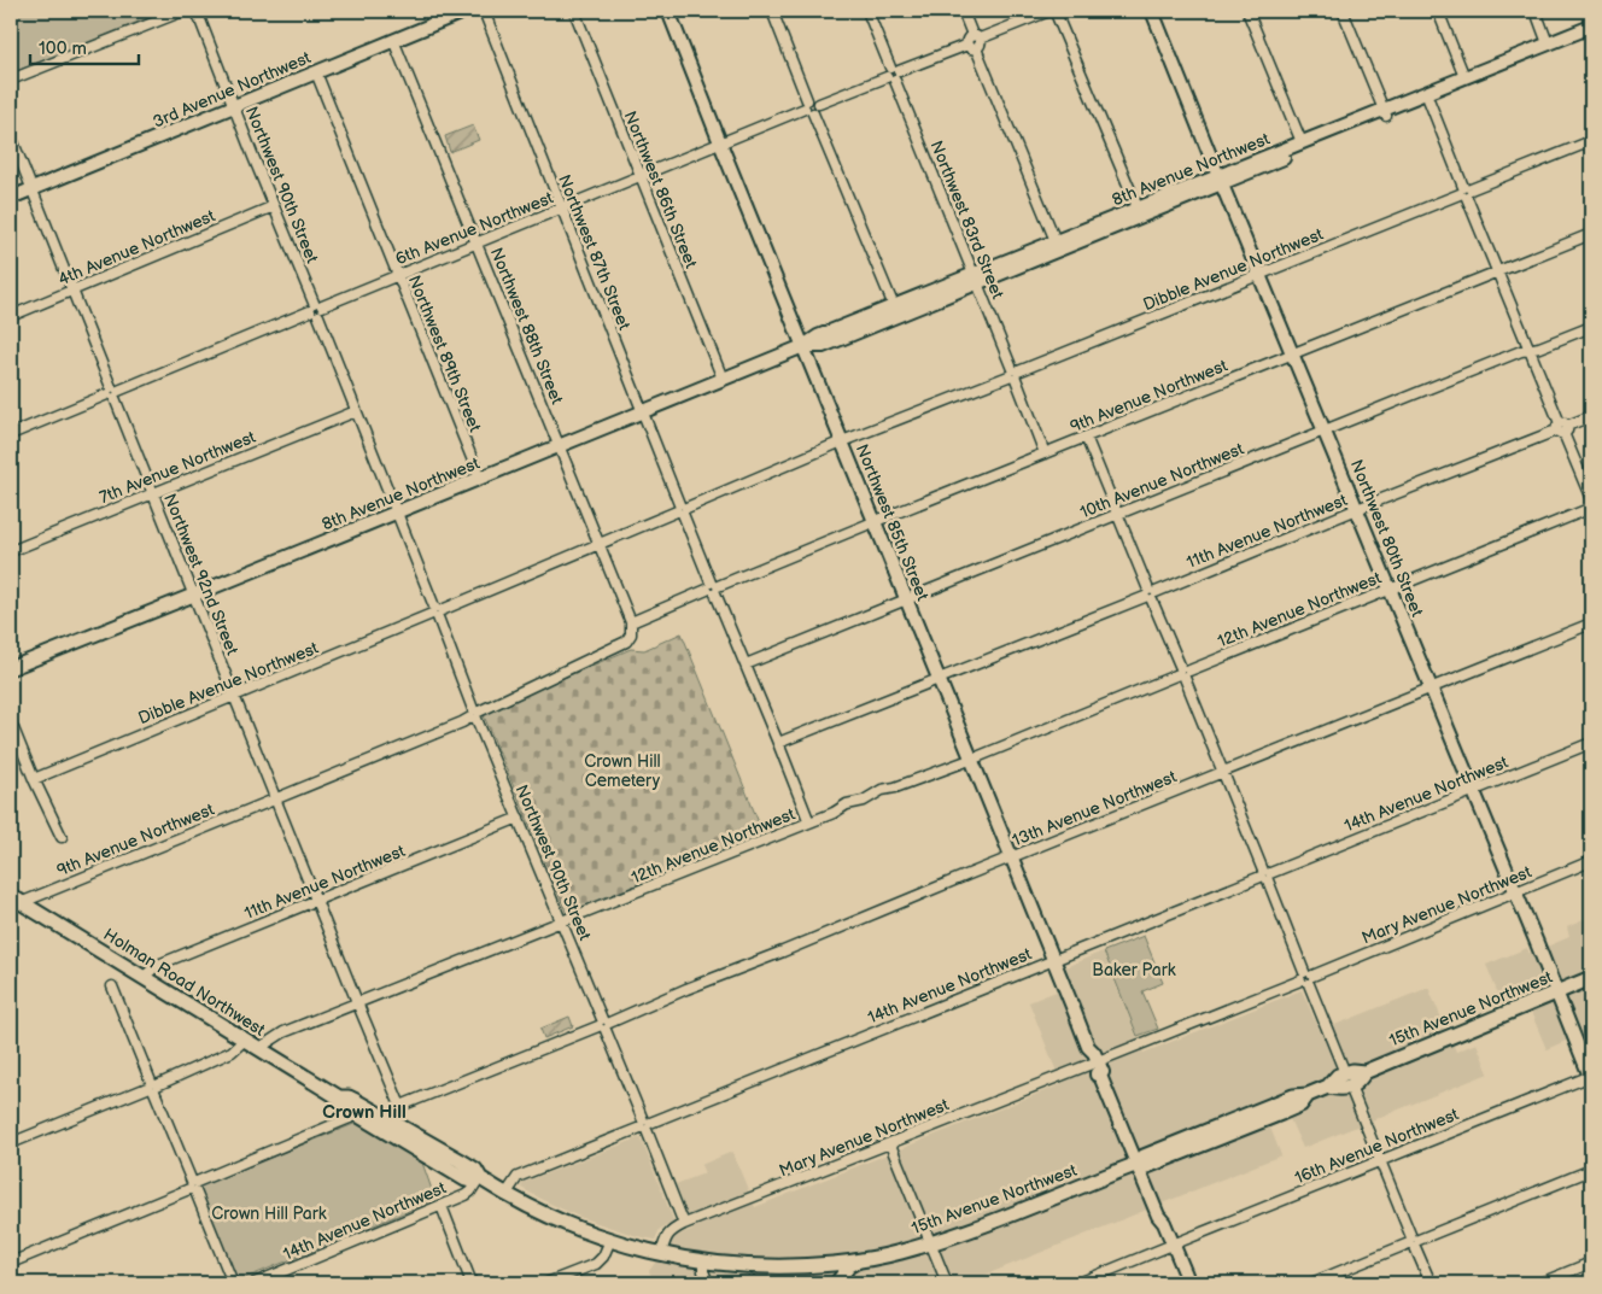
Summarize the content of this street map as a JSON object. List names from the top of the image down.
{
  "streets": {
    "main road": [
      "3rd Avenue Northwest",
      "8th Avenue Northwest",
      "Northwest 85th Street",
      "Northwest 80th Street",
      "Holman Road Northwest",
      "15th Avenue Northwest"
    ],
    "street": [
      "Northwest 90th Street",
      "Northwest 86th Street",
      "Northwest 83rd Street",
      "6th Avenue Northwest",
      "4th Avenue Northwest",
      "Northwest 87th Street",
      "Dibble Avenue Northwest",
      "Northwest 88th Street",
      "Northwest 89th Street",
      "9th Avenue Northwest",
      "7th Avenue Northwest",
      "10th Avenue Northwest",
      "11th Avenue Northwest",
      "Northwest 92nd Street",
      "12th Avenue Northwest",
      "14th Avenue Northwest",
      "13th Avenue Northwest",
      "Mary Avenue Northwest",
      "16th Avenue Northwest"
    ]
  },
  "crossings": [
    ["3rd Avenue Northwest", "Northwest 90th Street"],
    ["3rd Avenue Northwest", "Northwest 88th Street"],
    ["3rd Avenue Northwest", "Northwest 89th Street"],
    ["3rd Avenue Northwest", "Northwest 92nd Street"],
    ["8th Avenue Northwest", "Northwest 90th Street"],
    ["8th Avenue Northwest", "Northwest 86th Street"],
    ["8th Avenue Northwest", "Northwest 83rd Street"],
    ["8th Avenue Northwest", "Northwest 87th Street"],
    ["8th Avenue Northwest", "Northwest 88th Street"],
    ["8th Avenue Northwest", "Northwest 89th Street"],
    ["8th Avenue Northwest", "Northwest 85th Street"],
    ["8th Avenue Northwest", "Northwest 80th Street"],
    ["8th Avenue Northwest", "Northwest 92nd Street"],
    ["Northwest 90th Street", "6th Avenue Northwest"],
    ["Northwest 90th Street", "4th Avenue Northwest"],
    ["Northwest 90th Street", "Dibble Avenue Northwest"],
    ["Northwest 90th Street", "9th Avenue Northwest"],
    ["Northwest 90th Street", "7th Avenue Northwest"],
    ["Northwest 90th Street", "11th Avenue Northwest"],
    ["Northwest 90th Street", "12th Avenue Northwest"],
    ["Northwest 90th Street", "14th Avenue Northwest"],
    ["Northwest 90th Street", "13th Avenue Northwest"],
    ["Northwest 90th Street", "Mary Avenue Northwest"],
    ["Northwest 86th Street", "6th Avenue Northwest"],
    ["Northwest 83rd Street", "Dibble Avenue Northwest"],
    ["Northwest 83rd Street", "9th Avenue Northwest"],
    ["6th Avenue Northwest", "Northwest 87th Street"],
    ["6th Avenue Northwest", "Northwest 88th Street"],
    ["6th Avenue Northwest", "Northwest 89th Street"],
    ["6th Avenue Northwest", "Northwest 85th Street"],
    ["6th Avenue Northwest", "Northwest 92nd Street"],
    ["4th Avenue Northwest", "Northwest 92nd Street"],
    ["Northwest 87th Street", "Dibble Avenue Northwest"],
    ["Northwest 87th Street", "9th Avenue Northwest"],
    ["Northwest 87th Street", "10th Avenue Northwest"],
    ["Northwest 87th Street", "11th Avenue Northwest"],
    ["Northwest 87th Street", "12th Avenue Northwest"],
    ["Dibble Avenue Northwest", "Northwest 88th Street"],
    ["Dibble Avenue Northwest", "Northwest 85th Street"],
    ["Dibble Avenue Northwest", "Northwest 80th Street"],
    ["Dibble Avenue Northwest", "Northwest 92nd Street"],
    ["Northwest 88th Street", "9th Avenue Northwest"],
    ["9th Avenue Northwest", "Northwest 85th Street"],
    ["9th Avenue Northwest", "Northwest 80th Street"],
    ["9th Avenue Northwest", "Northwest 92nd Street"],
    ["9th Avenue Northwest", "Holman Road Northwest"],
    ["7th Avenue Northwest", "Northwest 92nd Street"],
    ["10th Avenue Northwest", "Northwest 85th Street"],
    ["10th Avenue Northwest", "Northwest 80th Street"],
    ["Northwest 85th Street", "11th Avenue Northwest"],
    ["Northwest 85th Street", "12th Avenue Northwest"],
    ["Northwest 85th Street", "14th Avenue Northwest"],
    ["Northwest 85th Street", "13th Avenue Northwest"],
    ["Northwest 85th Street", "Mary Avenue Northwest"],
    ["Northwest 85th Street", "15th Avenue Northwest"],
    ["Northwest 85th Street", "16th Avenue Northwest"],
    ["11th Avenue Northwest", "Northwest 80th Street"],
    ["11th Avenue Northwest", "Northwest 92nd Street"],
    ["11th Avenue Northwest", "Holman Road Northwest"],
    ["Northwest 80th Street", "12th Avenue Northwest"],
    ["Northwest 80th Street", "14th Avenue Northwest"],
    ["Northwest 80th Street", "13th Avenue Northwest"],
    ["Northwest 80th Street", "Mary Avenue Northwest"],
    ["Northwest 80th Street", "15th Avenue Northwest"],
    ["Northwest 80th Street", "16th Avenue Northwest"],
    ["Northwest 92nd Street", "12th Avenue Northwest"],
    ["Northwest 92nd Street", "13th Avenue Northwest"],
    ["12th Avenue Northwest", "Holman Road Northwest"],
    ["14th Avenue Northwest", "Holman Road Northwest"],
    ["Mary Avenue Northwest", "Holman Road Northwest"],
    ["Holman Road Northwest", "15th Avenue Northwest"]
  ],
  "districts": ["Crown Hill"],
  "parks": ["Crown Hill Cemetery", "Baker Park", "Crown Hill Park"],
  "scale_bar": "100 m"
}
